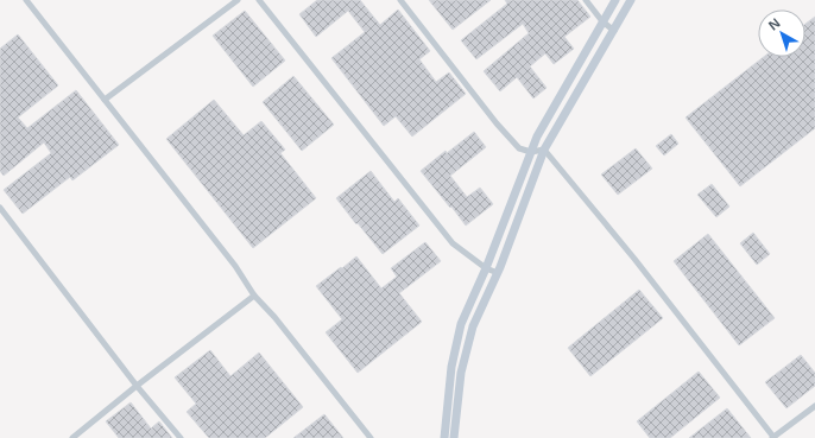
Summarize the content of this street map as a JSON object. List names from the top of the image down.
{
  "north": "top left"
}
